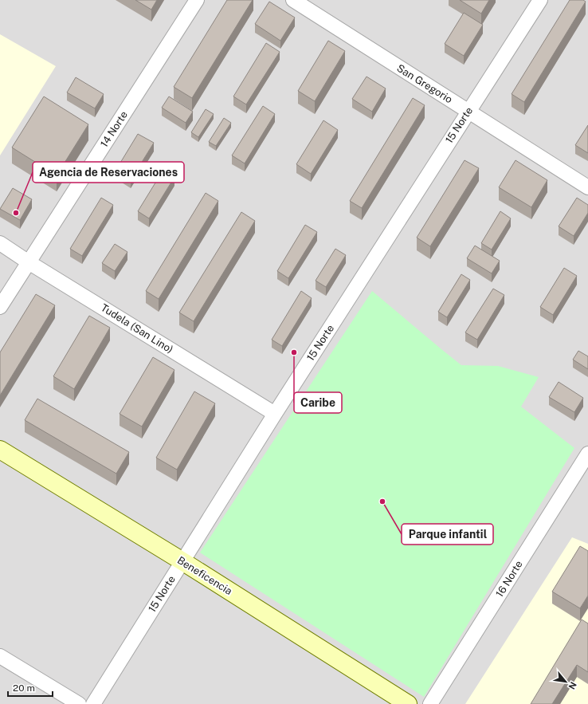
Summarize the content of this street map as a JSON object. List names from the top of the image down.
{
  "streets": {
    "main road": ["Beneficencia"],
    "street": [
      "San Gregorio",
      "15 Norte",
      "14 Norte",
      "Tudela (San Lino)",
      "16 Norte"
    ]
  },
  "crossings": [
    ["San Gregorio", "15 Norte"],
    ["15 Norte", "Tudela (San Lino)"],
    ["15 Norte", "Beneficencia"],
    ["14 Norte", "Tudela (San Lino)"]
  ],
  "places": ["Agencia de Reservaciones", "Caribe", "Parque infantil"],
  "scale_bar": "20 m",
  "north": "bottom right"
}
